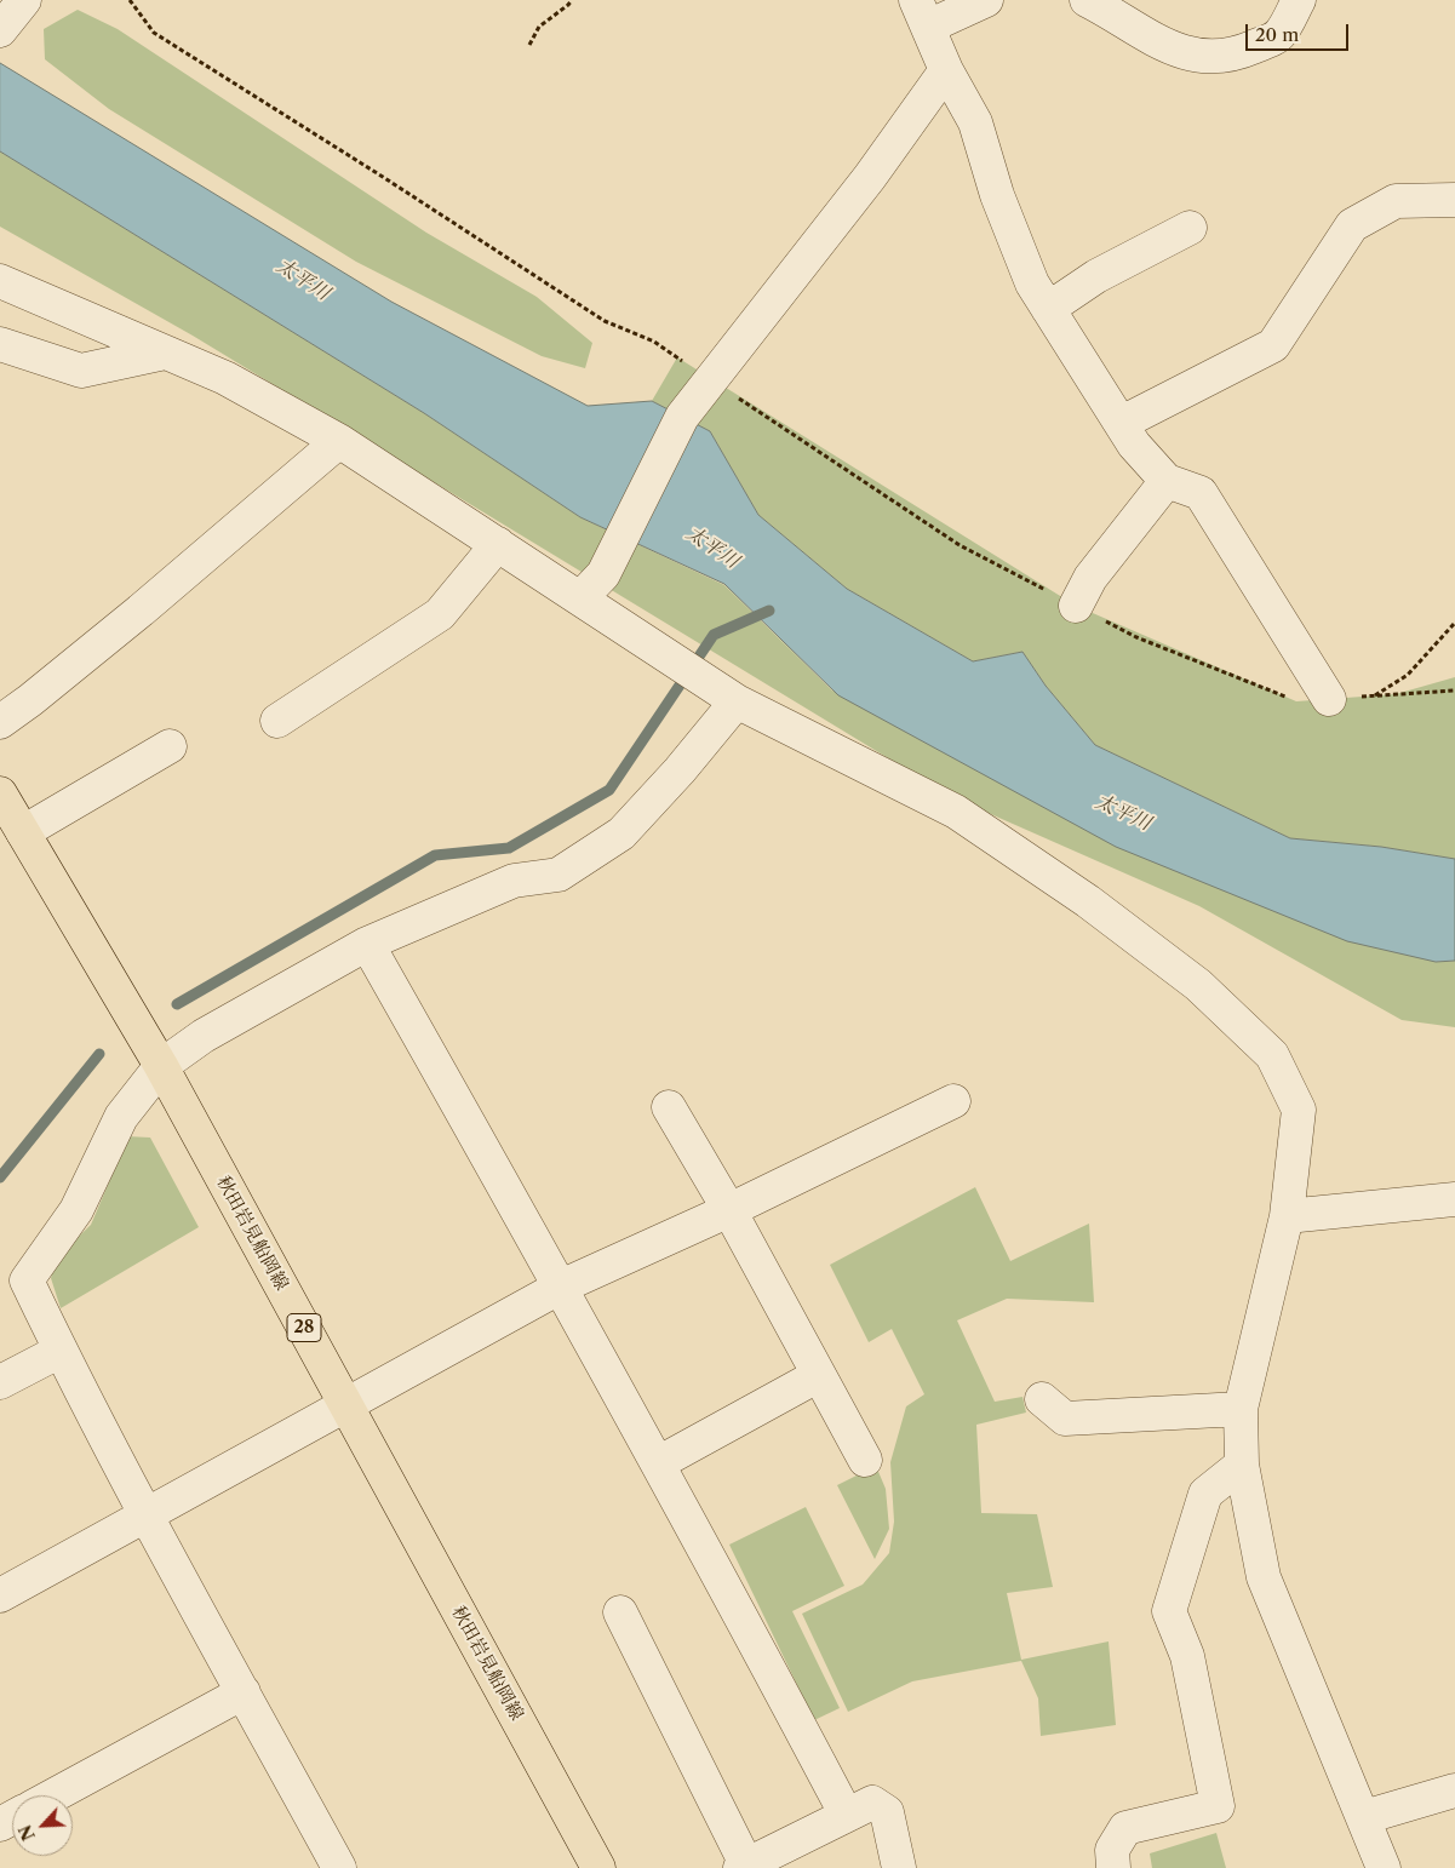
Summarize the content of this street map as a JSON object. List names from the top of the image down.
{
  "streets": {
    "main road": ["秋田岩見船岡線", "28"]
  },
  "water": ["太平川"],
  "scale_bar": "20 m",
  "north": "bottom left"
}
